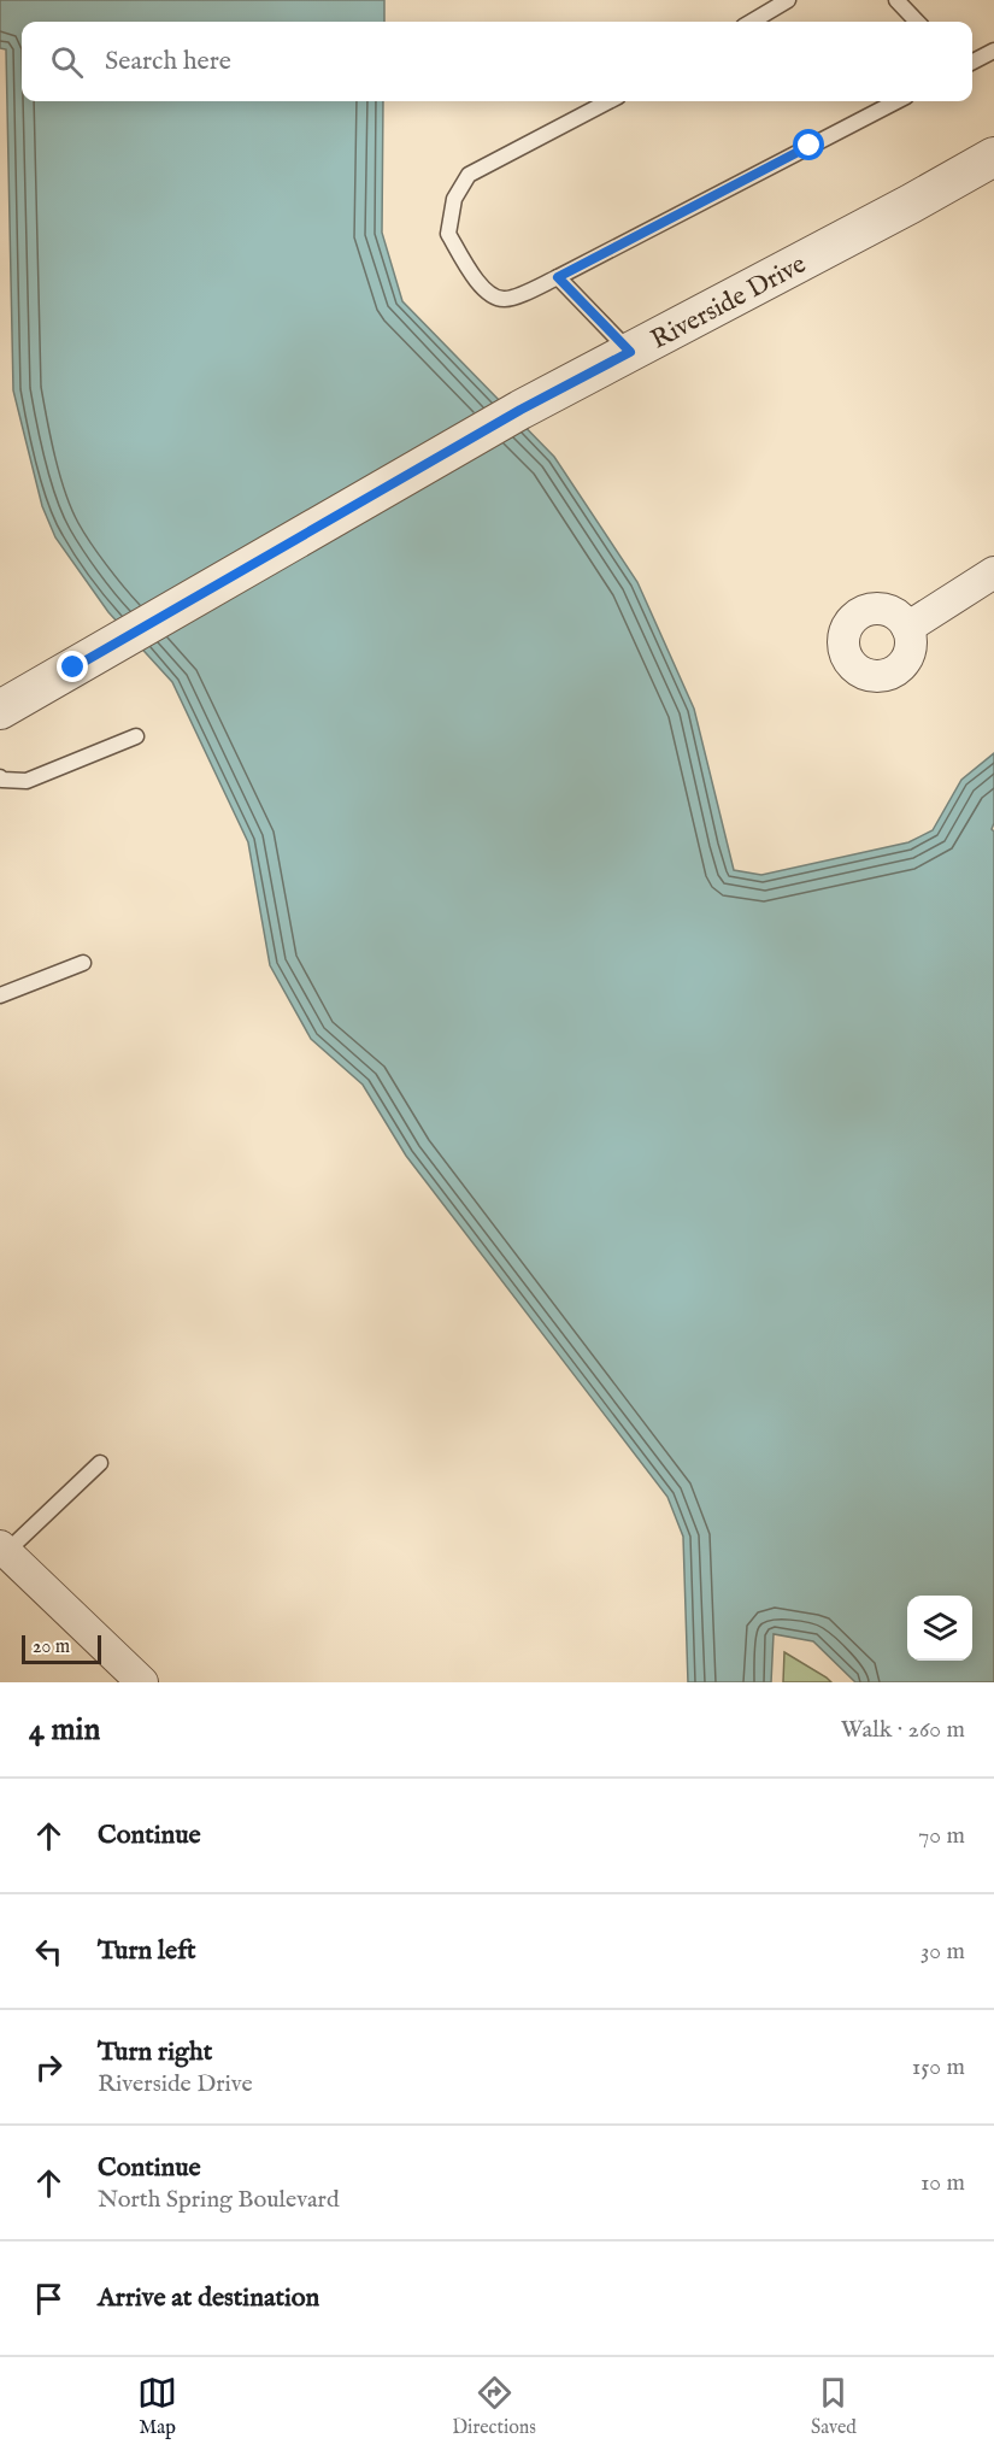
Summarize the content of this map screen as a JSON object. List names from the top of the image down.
{
  "streets": {
    "street": ["Riverside Drive"]
  },
  "scale_bar": "20 m",
  "page": {
    "search": "Search here",
    "scale": "20 m",
    "heading": ["4 min", "Walk · 260 m"],
    "list": [
      ["Continue", "70 m"],
      ["Turn left", "30 m"],
      ["Turn right", "Riverside Drive", "150 m"],
      ["Continue", "North Spring Boulevard", "10 m"],
      "Arrive at destination"
    ],
    "nav": ["Map", "Directions", "Saved"]
  }
}
